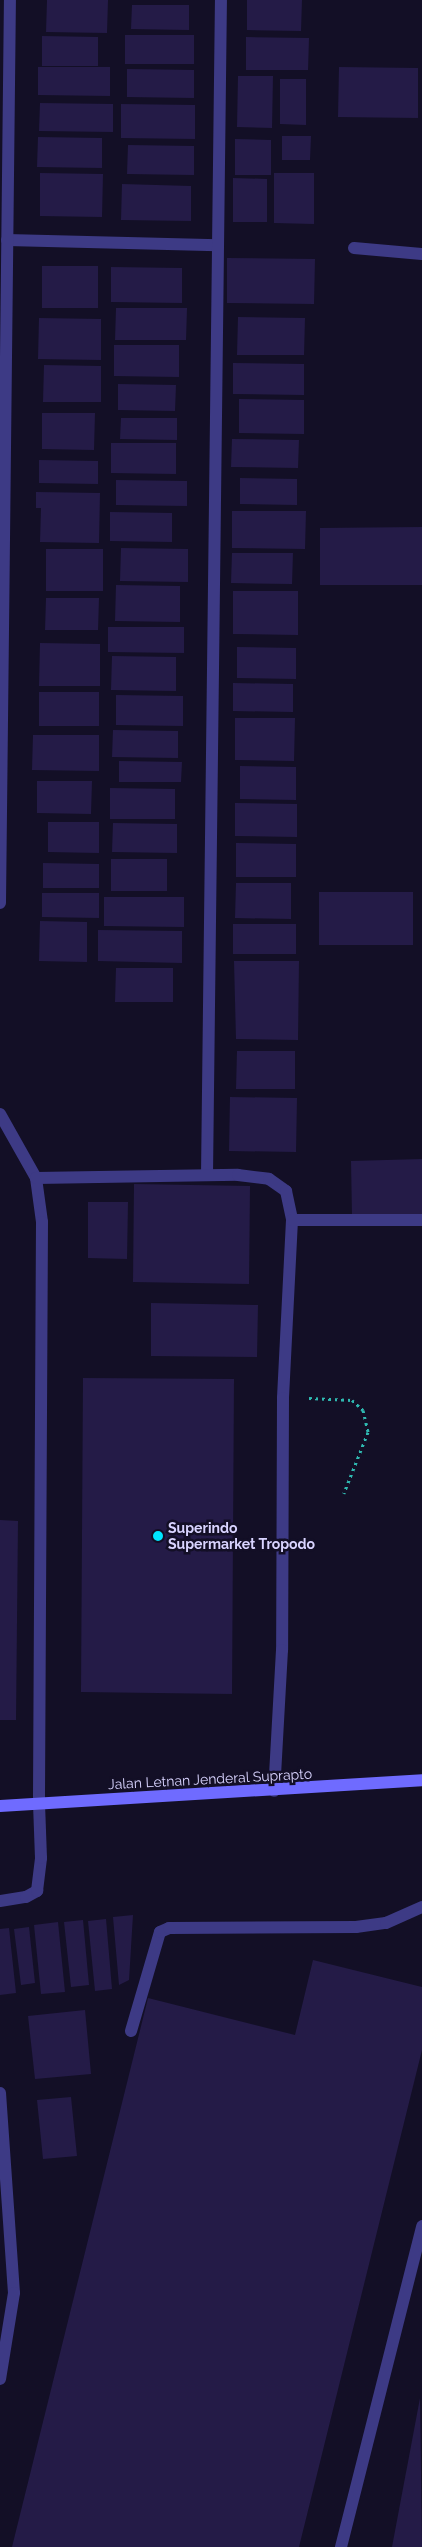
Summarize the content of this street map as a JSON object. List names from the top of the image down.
{
  "streets": {
    "main road": ["Jalan Letnan Jenderal Suprapto"]
  },
  "places": ["Superindo Supermarket Tropodo"]
}
